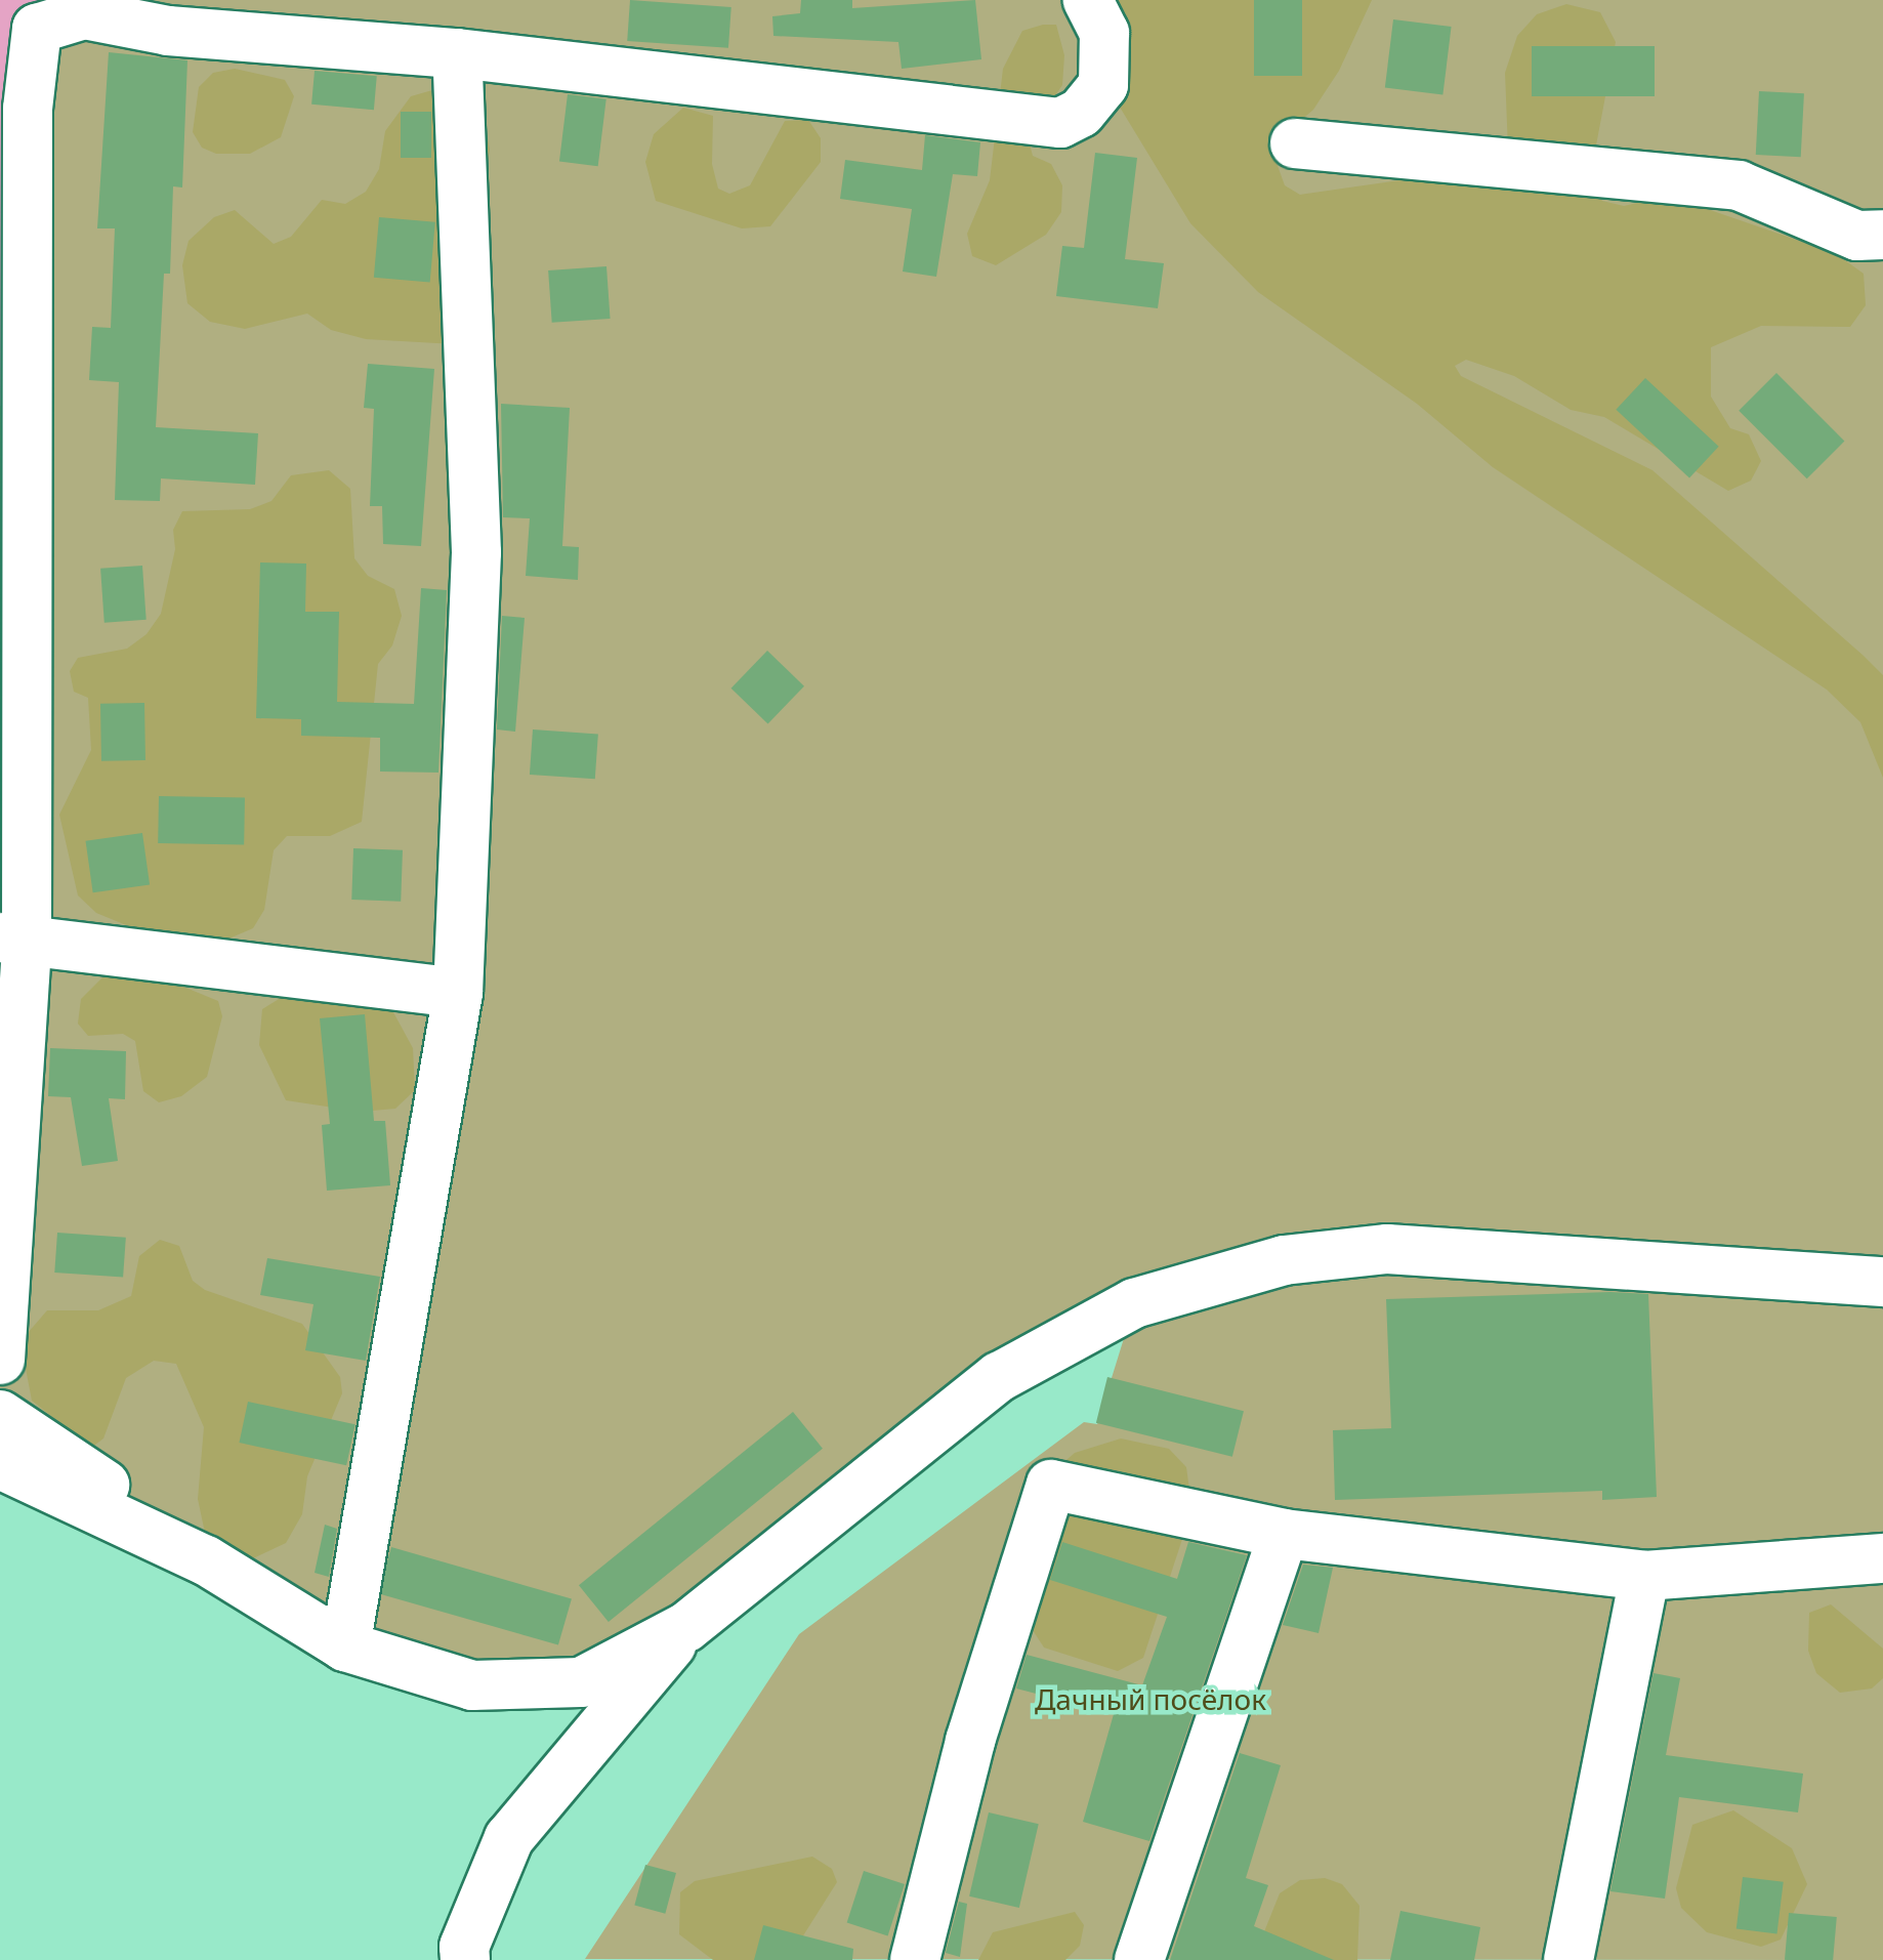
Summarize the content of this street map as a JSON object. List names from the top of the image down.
{
  "parks": ["Дачный посёлок"]
}
